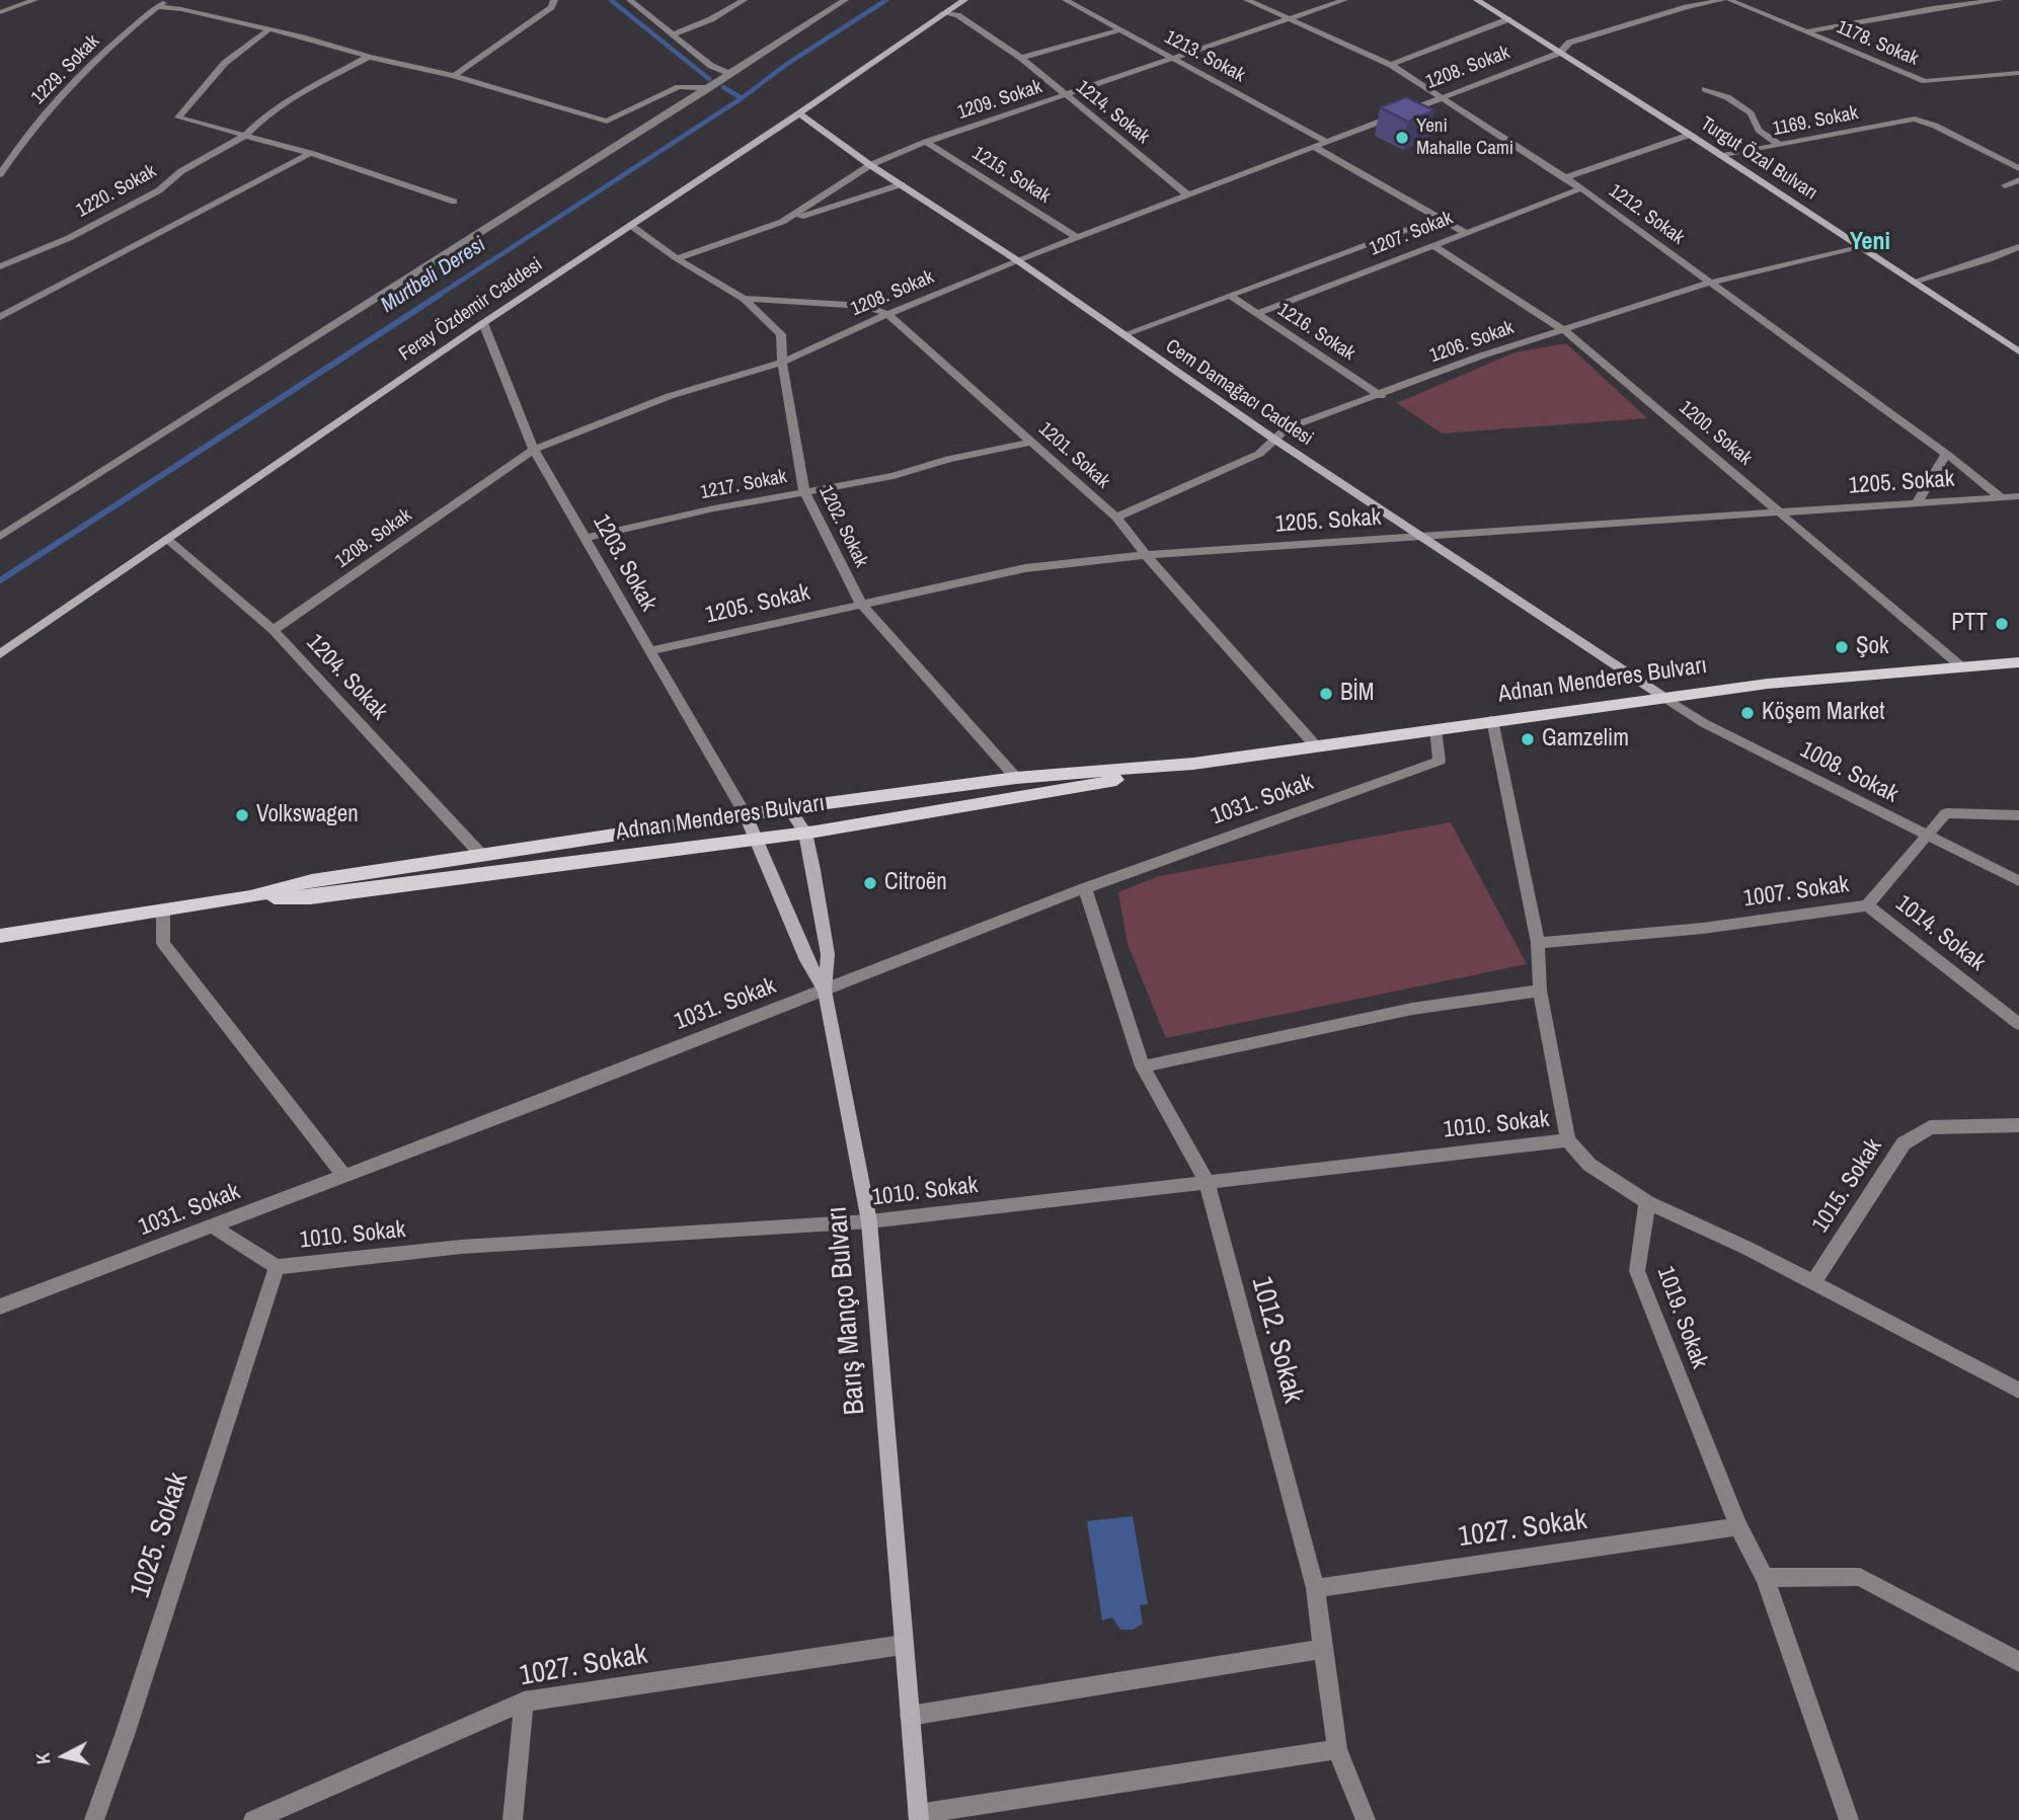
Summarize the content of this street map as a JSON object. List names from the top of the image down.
{
  "streets": {
    "main road": ["Adnan Menderes Bulvarı"],
    "street": [
      "1178. Sokak",
      "1213. Sokak",
      "1208. Sokak",
      "1229. Sokak",
      "1209. Sokak",
      "1214. Sokak",
      "1169. Sokak",
      "Turgut Özal Bulvarı",
      "1215. Sokak",
      "1220. Sokak",
      "1212. Sokak",
      "1207. Sokak",
      "Feray Özdemir Caddesi",
      "1216. Sokak",
      "1206. Sokak",
      "Cem Damağacı Caddesi",
      "1200. Sokak",
      "1201. Sokak",
      "1205. Sokak",
      "1217. Sokak",
      "1202. Sokak",
      "1203. Sokak",
      "1204. Sokak",
      "1008. Sokak",
      "1031. Sokak",
      "1007. Sokak",
      "1014. Sokak",
      "1010. Sokak",
      "1015. Sokak",
      "Barış Manço Bulvarı",
      "1019. Sokak",
      "1012. Sokak",
      "1027. Sokak",
      "1025. Sokak"
    ]
  },
  "crossings": [
    ["1213. Sokak", "1208. Sokak"],
    ["1213. Sokak", "1209. Sokak"],
    ["1208. Sokak", "1214. Sokak"],
    ["1208. Sokak", "Turgut Özal Bulvarı"],
    ["1208. Sokak", "1215. Sokak"],
    ["1208. Sokak", "1212. Sokak"],
    ["1208. Sokak", "Cem Damağacı Caddesi"],
    ["1208. Sokak", "1201. Sokak"],
    ["1208. Sokak", "1202. Sokak"],
    ["1208. Sokak", "1203. Sokak"],
    ["1208. Sokak", "1204. Sokak"],
    ["1209. Sokak", "1214. Sokak"],
    ["1209. Sokak", "1215. Sokak"],
    ["1209. Sokak", "1212. Sokak"],
    ["1209. Sokak", "Cem Damağacı Caddesi"],
    ["1209. Sokak", "1202. Sokak"],
    ["1214. Sokak", "Feray Özdemir Caddesi"],
    ["1169. Sokak", "Turgut Özal Bulvarı"],
    ["Turgut Özal Bulvarı", "1206. Sokak"],
    ["1212. Sokak", "1207. Sokak"],
    ["1212. Sokak", "1206. Sokak"],
    ["1212. Sokak", "1205. Sokak"],
    ["1207. Sokak", "1216. Sokak"],
    ["1207. Sokak", "Cem Damağacı Caddesi"],
    ["1207. Sokak", "1200. Sokak"],
    ["Feray Özdemir Caddesi", "Cem Damağacı Caddesi"],
    ["Feray Özdemir Caddesi", "1202. Sokak"],
    ["Feray Özdemir Caddesi", "1203. Sokak"],
    ["Feray Özdemir Caddesi", "1204. Sokak"],
    ["1216. Sokak", "1206. Sokak"],
    ["1206. Sokak", "Cem Damağacı Caddesi"],
    ["1206. Sokak", "1200. Sokak"],
    ["1206. Sokak", "1201. Sokak"],
    ["Cem Damağacı Caddesi", "1205. Sokak"],
    ["Cem Damağacı Caddesi", "Adnan Menderes Bulvarı"],
    ["Cem Damağacı Caddesi", "1008. Sokak"],
    ["1200. Sokak", "1205. Sokak"],
    ["1200. Sokak", "Adnan Menderes Bulvarı"],
    ["1201. Sokak", "1205. Sokak"],
    ["1201. Sokak", "1217. Sokak"],
    ["1201. Sokak", "1202. Sokak"],
    ["1201. Sokak", "Adnan Menderes Bulvarı"],
    ["1205. Sokak", "1202. Sokak"],
    ["1205. Sokak", "1203. Sokak"],
    ["1217. Sokak", "1202. Sokak"],
    ["1217. Sokak", "1203. Sokak"],
    ["1202. Sokak", "Adnan Menderes Bulvarı"],
    ["1203. Sokak", "Adnan Menderes Bulvarı"],
    ["1203. Sokak", "Barış Manço Bulvarı"],
    ["1204. Sokak", "Adnan Menderes Bulvarı"],
    ["Adnan Menderes Bulvarı", "1008. Sokak"],
    ["Adnan Menderes Bulvarı", "1031. Sokak"],
    ["Adnan Menderes Bulvarı", "Barış Manço Bulvarı"],
    ["1008. Sokak", "1007. Sokak"],
    ["1031. Sokak", "1010. Sokak"],
    ["1031. Sokak", "Barış Manço Bulvarı"],
    ["1031. Sokak", "1012. Sokak"],
    ["1007. Sokak", "1014. Sokak"],
    ["1010. Sokak", "Barış Manço Bulvarı"],
    ["1010. Sokak", "1012. Sokak"],
    ["1010. Sokak", "1025. Sokak"],
    ["Barış Manço Bulvarı", "1027. Sokak"],
    ["1019. Sokak", "1027. Sokak"],
    ["1012. Sokak", "1027. Sokak"]
  ],
  "districts": ["Yeni"],
  "water": ["Murtbeli Deresi"],
  "places": [
    "Yeni Mahalle Cami",
    "PTT",
    "Şok",
    "BİM",
    "Köşem Market",
    "Gamzelim",
    "Volkswagen",
    "Citroën"
  ],
  "north": "left"
}
